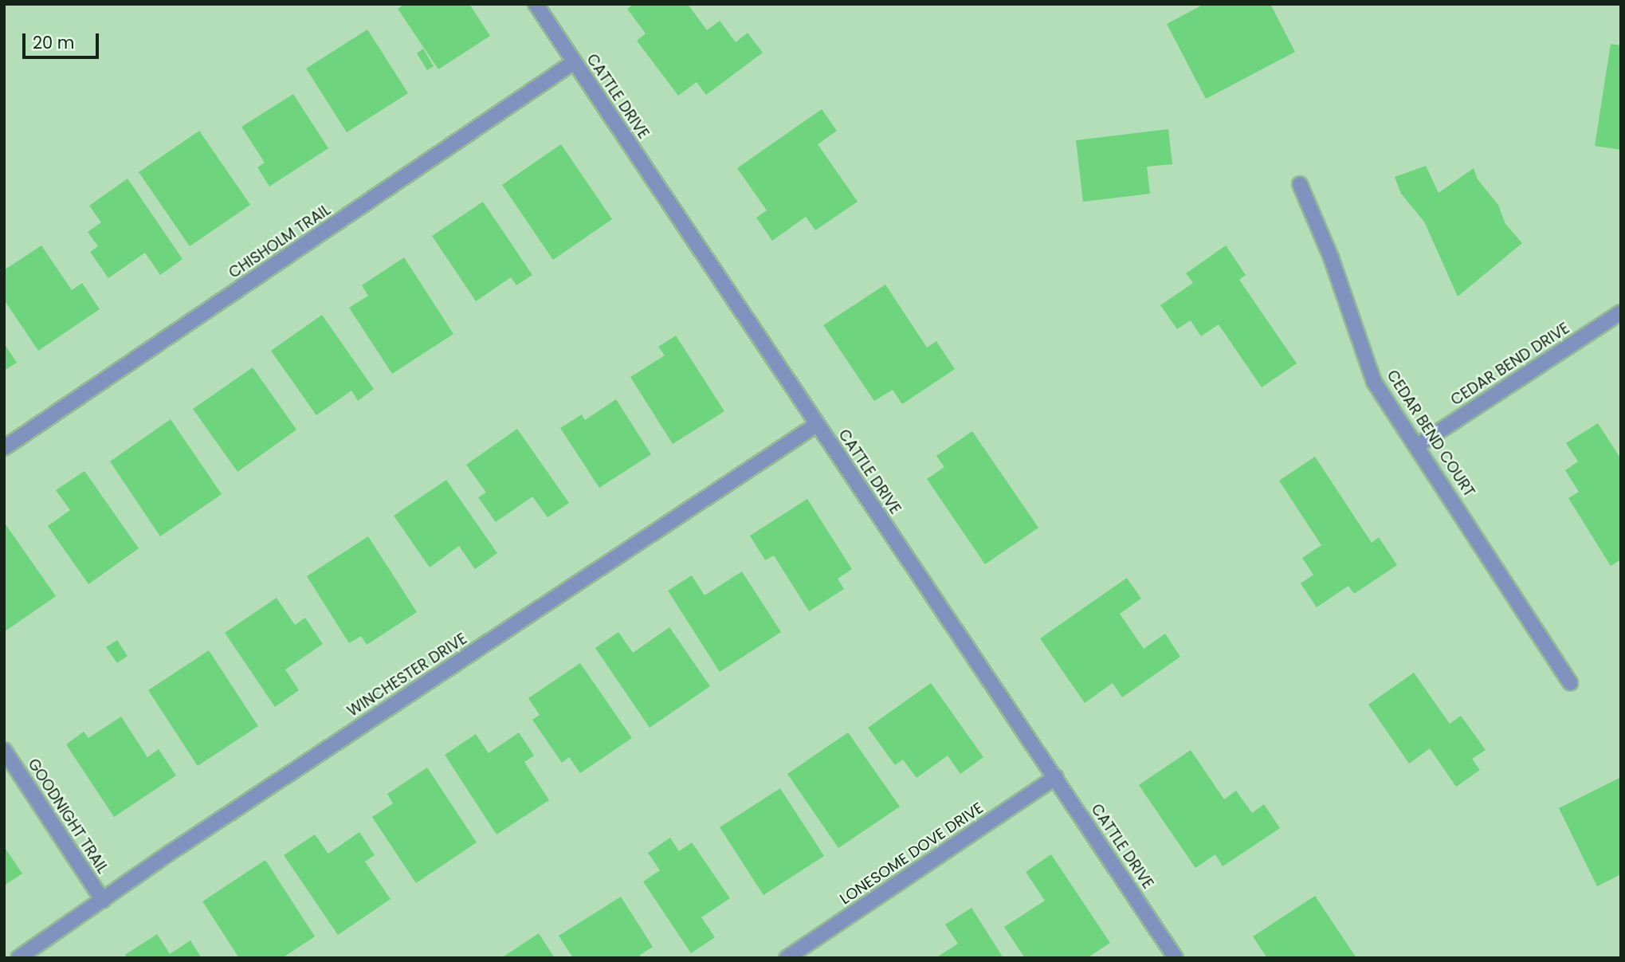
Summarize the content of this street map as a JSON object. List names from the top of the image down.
{
  "streets": {
    "street": [
      "CATTLE DRIVE",
      "CHISHOLM TRAIL",
      "CEDAR BEND DRIVE",
      "CEDAR BEND COURT",
      "WINCHESTER DRIVE",
      "GOODNIGHT TRAIL",
      "LONESOME DOVE DRIVE"
    ]
  },
  "crossings": [
    ["CATTLE DRIVE", "CHISHOLM TRAIL"],
    ["CATTLE DRIVE", "WINCHESTER DRIVE"],
    ["CATTLE DRIVE", "LONESOME DOVE DRIVE"],
    ["CEDAR BEND DRIVE", "CEDAR BEND COURT"],
    ["WINCHESTER DRIVE", "GOODNIGHT TRAIL"]
  ],
  "scale_bar": "20 m"
}
